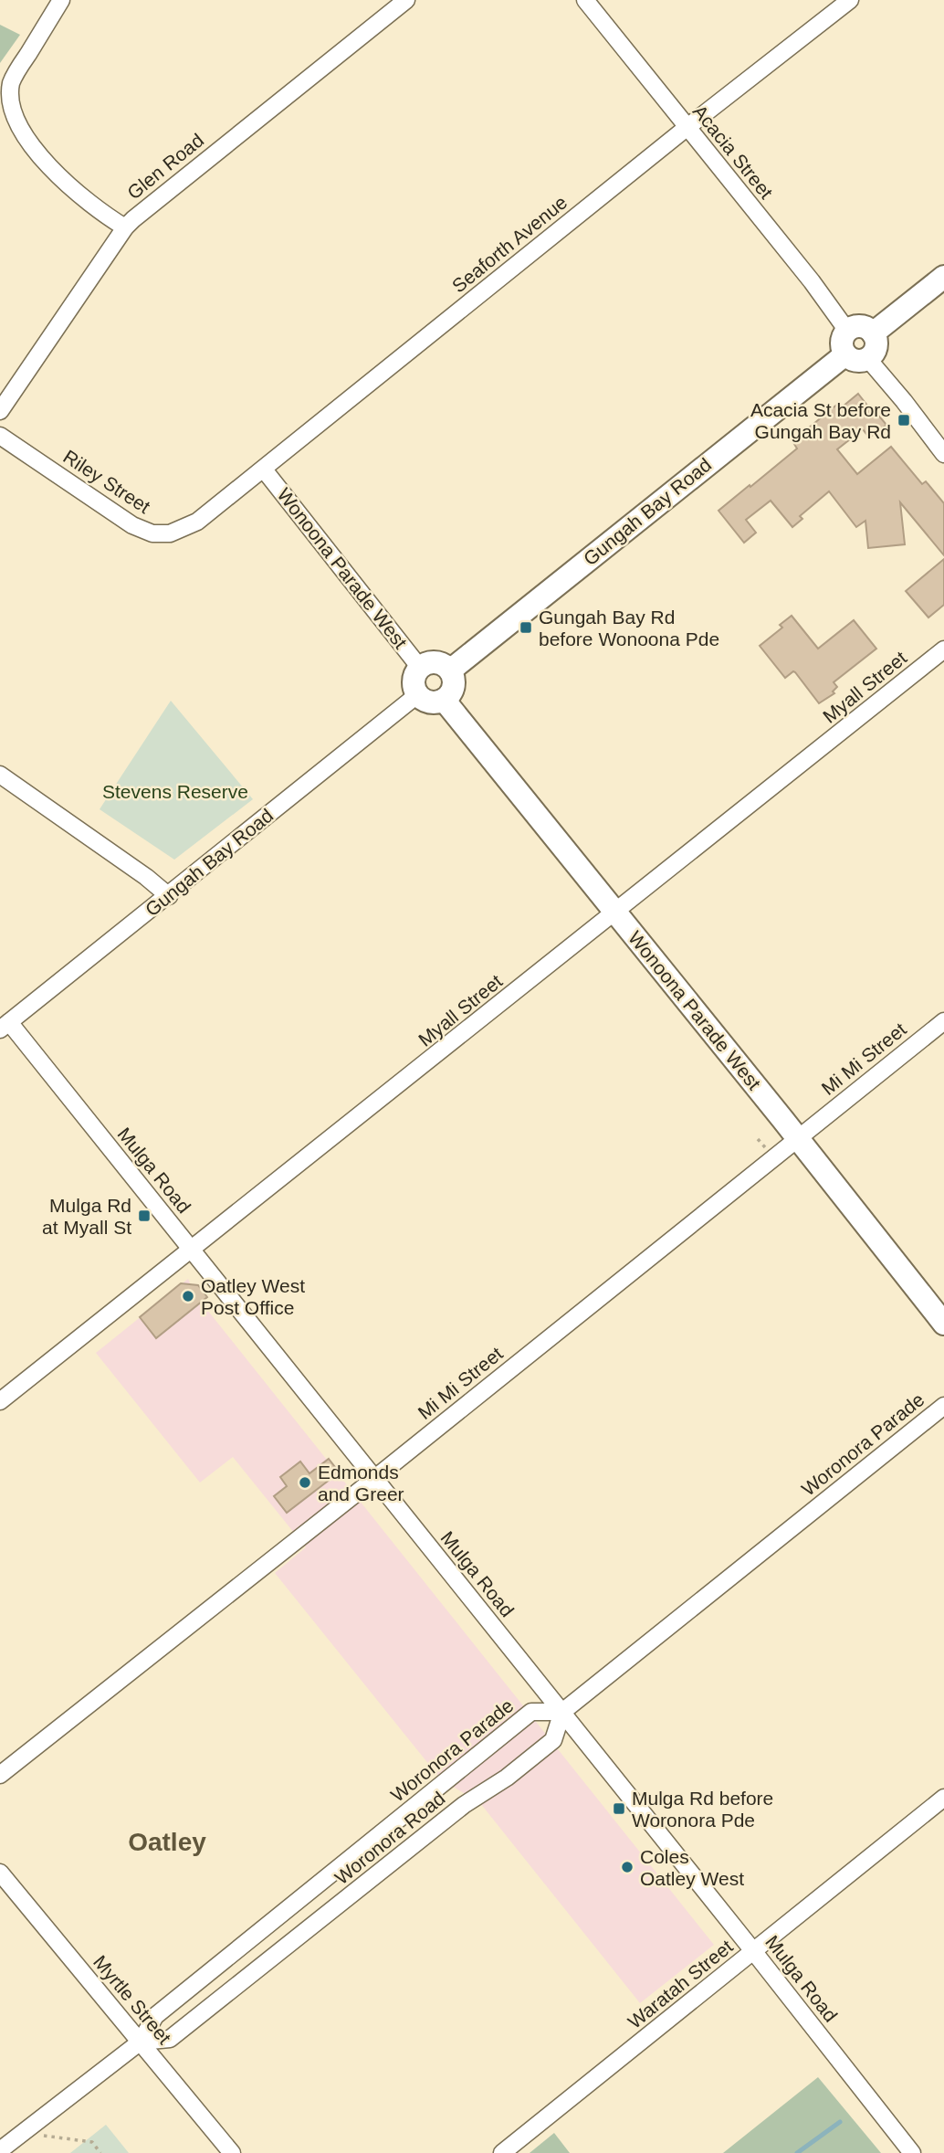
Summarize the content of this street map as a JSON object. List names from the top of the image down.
{
  "streets": {
    "street": [
      "Acacia Street",
      "Glen Road",
      "Seaforth Avenue",
      "Riley Street",
      "Gungah Bay Road",
      "Wonoona Parade West",
      "Myall Street",
      "Mi Mi Street",
      "Mulga Road",
      "Woronora Parade",
      "Woronora Road",
      "Waratah Street",
      "Myrtle Street"
    ]
  },
  "crossings": [
    ["Acacia Street", "Seaforth Avenue"],
    ["Acacia Street", "Gungah Bay Road"],
    ["Seaforth Avenue", "Riley Street"],
    ["Seaforth Avenue", "Wonoona Parade West"],
    ["Gungah Bay Road", "Wonoona Parade West"],
    ["Gungah Bay Road", "Mulga Road"],
    ["Wonoona Parade West", "Myall Street"],
    ["Wonoona Parade West", "Mi Mi Street"],
    ["Myall Street", "Mulga Road"],
    ["Mi Mi Street", "Mulga Road"],
    ["Mulga Road", "Woronora Parade"],
    ["Mulga Road", "Woronora Road"],
    ["Mulga Road", "Waratah Street"],
    ["Woronora Parade", "Woronora Road"],
    ["Woronora Parade", "Myrtle Street"],
    ["Woronora Road", "Myrtle Street"]
  ],
  "districts": ["Oatley"],
  "parks": ["Stevens Reserve"],
  "places": {
    "transit": [
      "Acacia St before Gungah Bay Rd",
      "Gungah Bay Rd before Wonoona Pde",
      "Mulga Rd at Myall St",
      "Mulga Rd before Woronora Pde"
    ],
    "other": ["Oatley West Post Office", "Edmonds and Greer", "Coles Oatley West"]
  }
}
